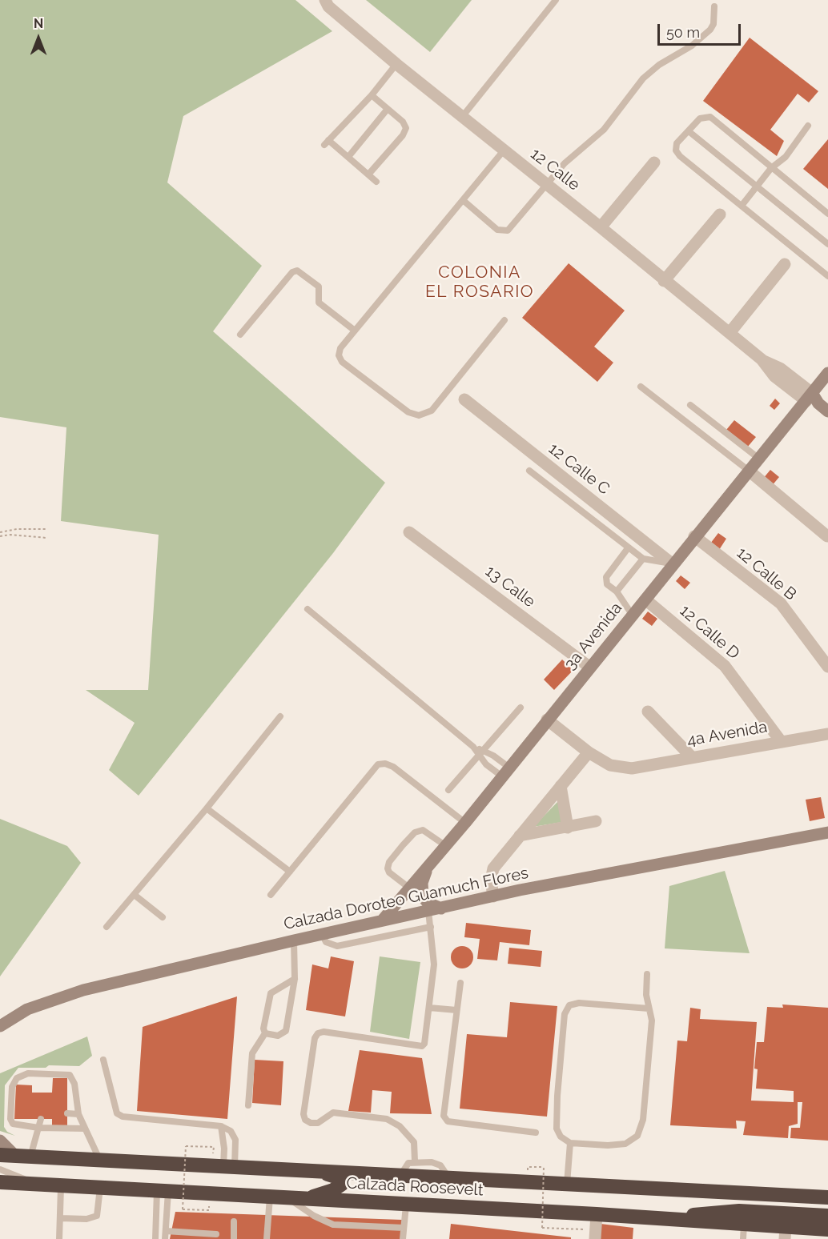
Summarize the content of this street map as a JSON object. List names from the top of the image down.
{
  "streets": {
    "highway": ["Calzada Roosevelt"],
    "main road": ["12 Calle", "3a Avenida", "Calzada Doroteo Guamuch Flores"],
    "street": [
      "12 Calle C",
      "12 Calle B",
      "13 Calle",
      "12 Calle D",
      "4a Avenida"
    ]
  },
  "crossings": [
    ["12 Calle", "3a Avenida"],
    ["12 Calle C", "3a Avenida"],
    ["12 Calle B", "3a Avenida"],
    ["13 Calle", "3a Avenida"],
    ["12 Calle D", "3a Avenida"],
    ["12 Calle D", "4a Avenida"],
    ["3a Avenida", "Calzada Doroteo Guamuch Flores"]
  ],
  "districts": ["COLONIA EL ROSARIO"],
  "scale_bar": "50 m",
  "north": "top"
}
